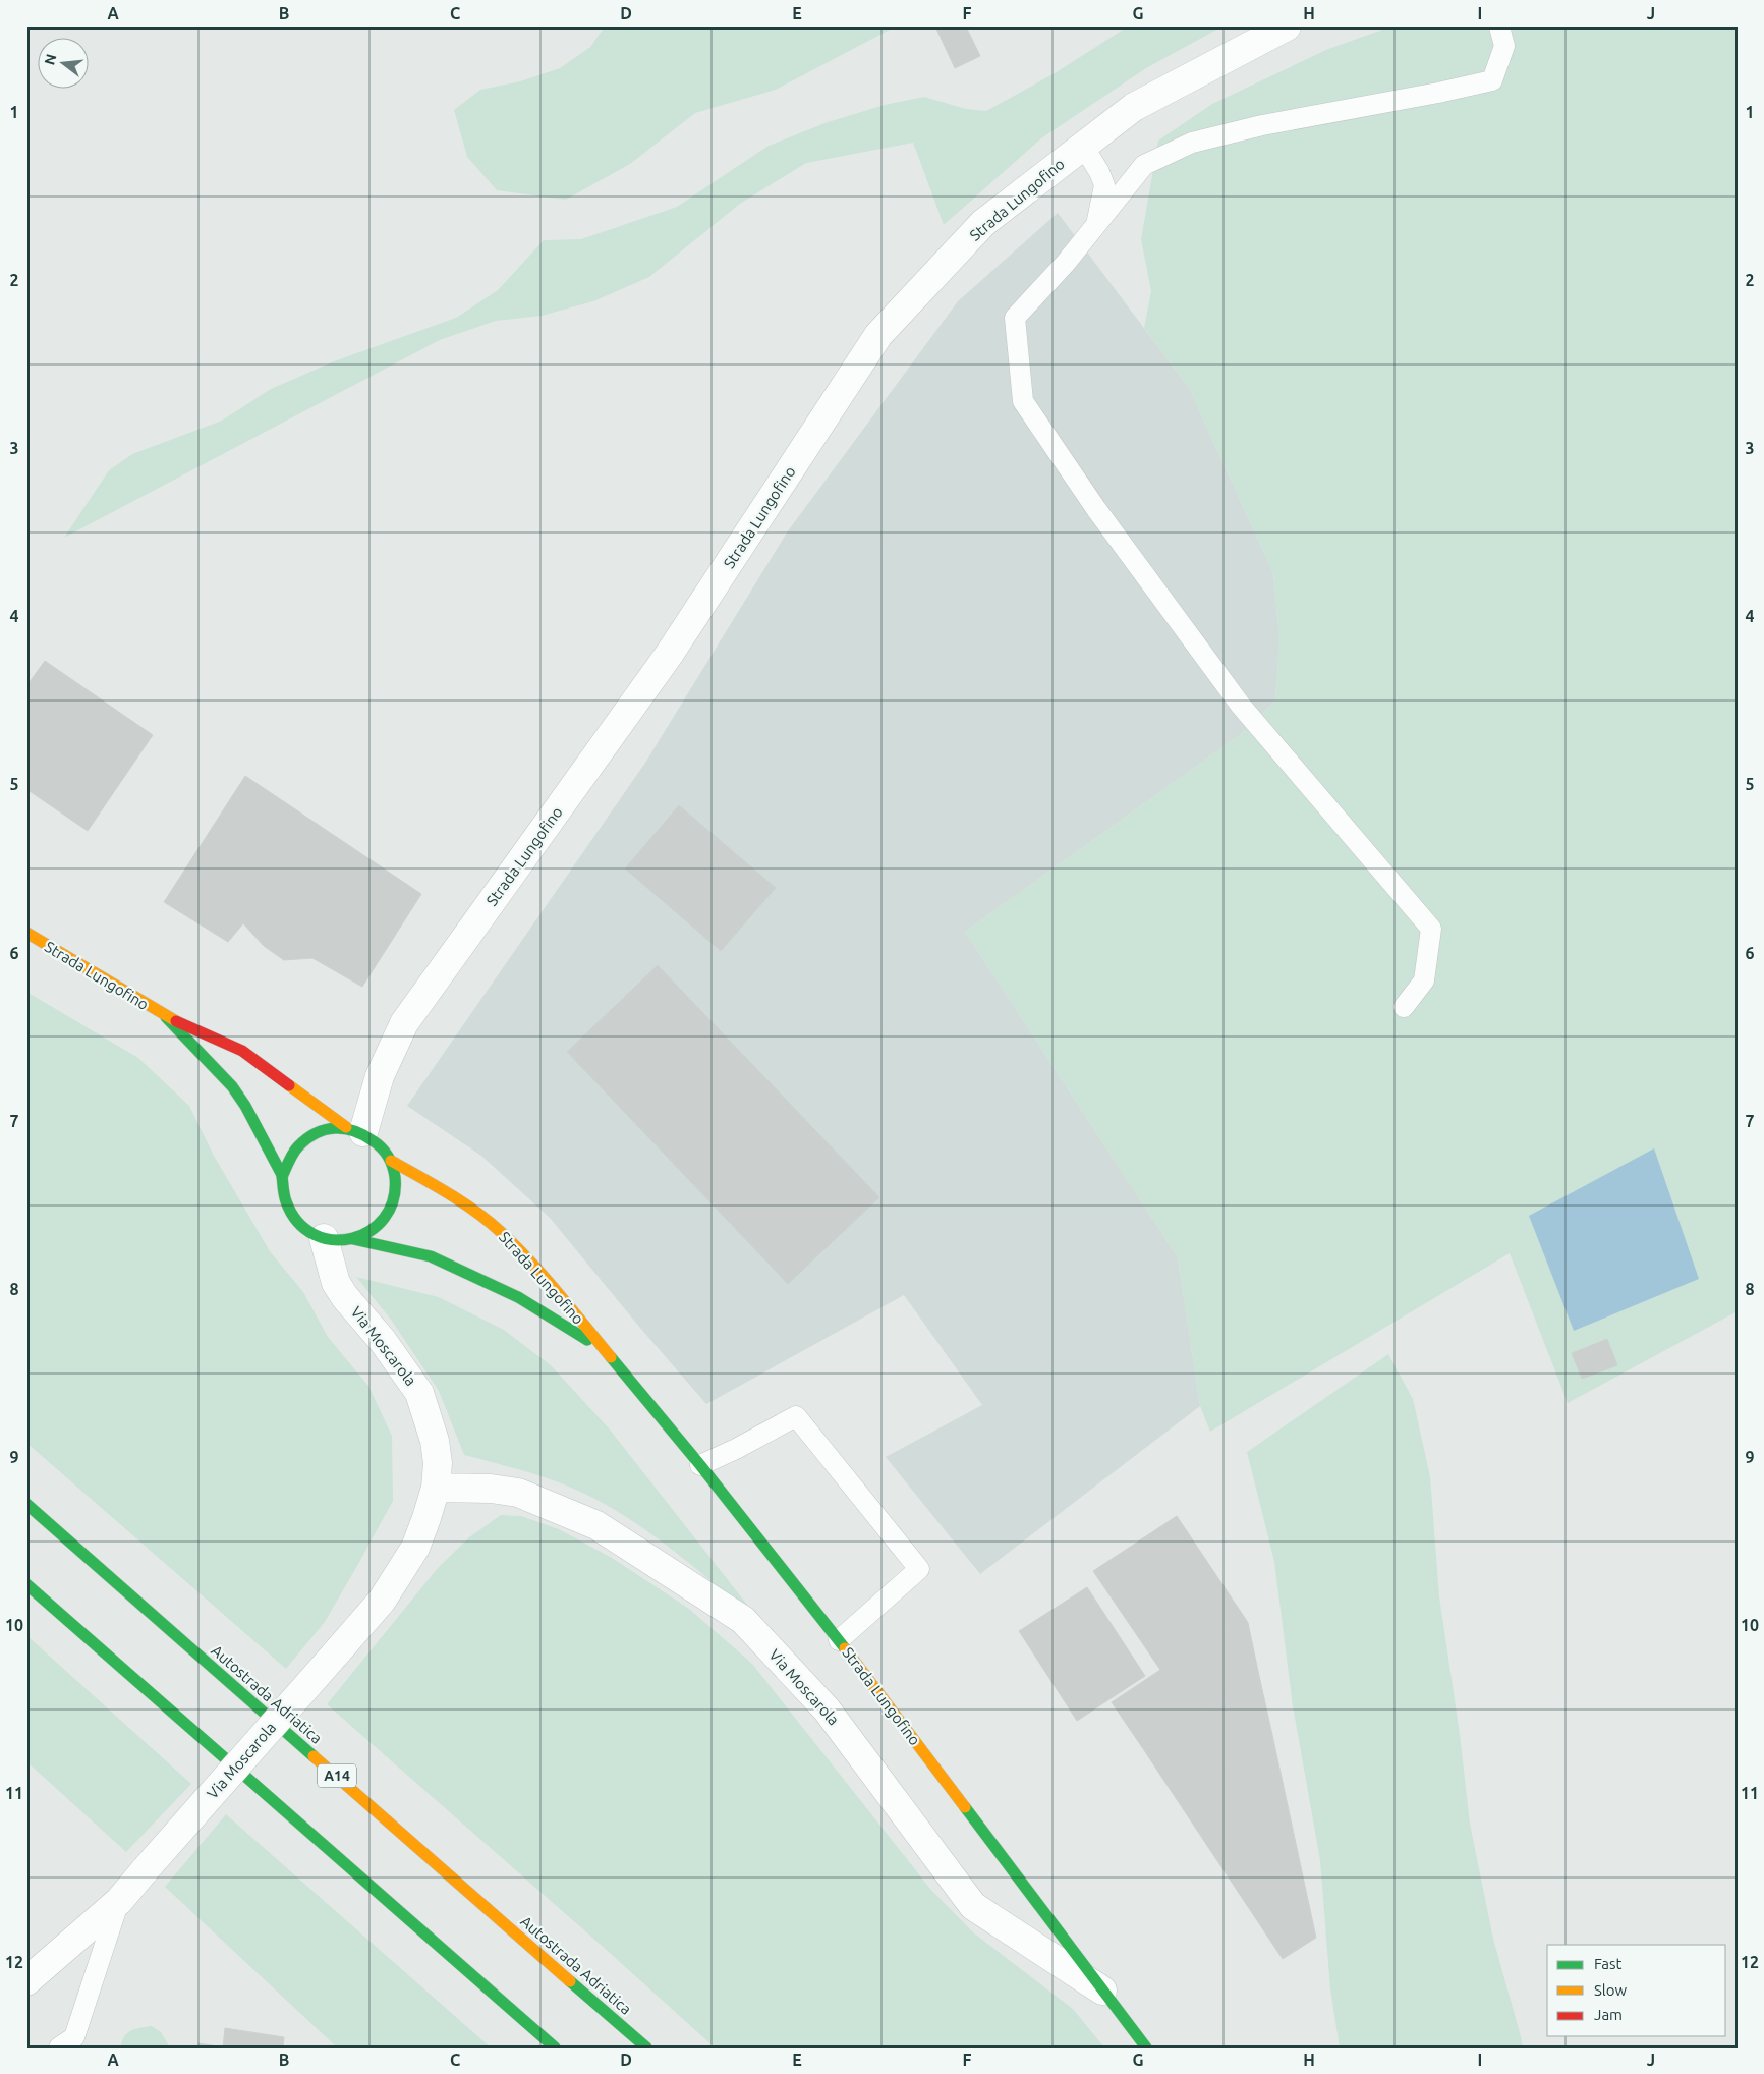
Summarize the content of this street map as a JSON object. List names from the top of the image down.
{
  "streets": {
    "main road": ["Strada Lungofino", "Autostrada Adriatica", "A14"],
    "street": ["Via Moscarola"]
  },
  "crossings": [
    ["Strada Lungofino", "Via Moscarola"]
  ],
  "legend": ["Fast", "Slow", "Jam"],
  "north": "left",
  "grid": {
    "columns": [
      "A",
      "B",
      "C",
      "D",
      "E",
      "F",
      "G",
      "H",
      "I",
      "J"
    ],
    "rows": [
      "1",
      "2",
      "3",
      "4",
      "5",
      "6",
      "7",
      "8",
      "9",
      "10",
      "11",
      "12"
    ]
  }
}
